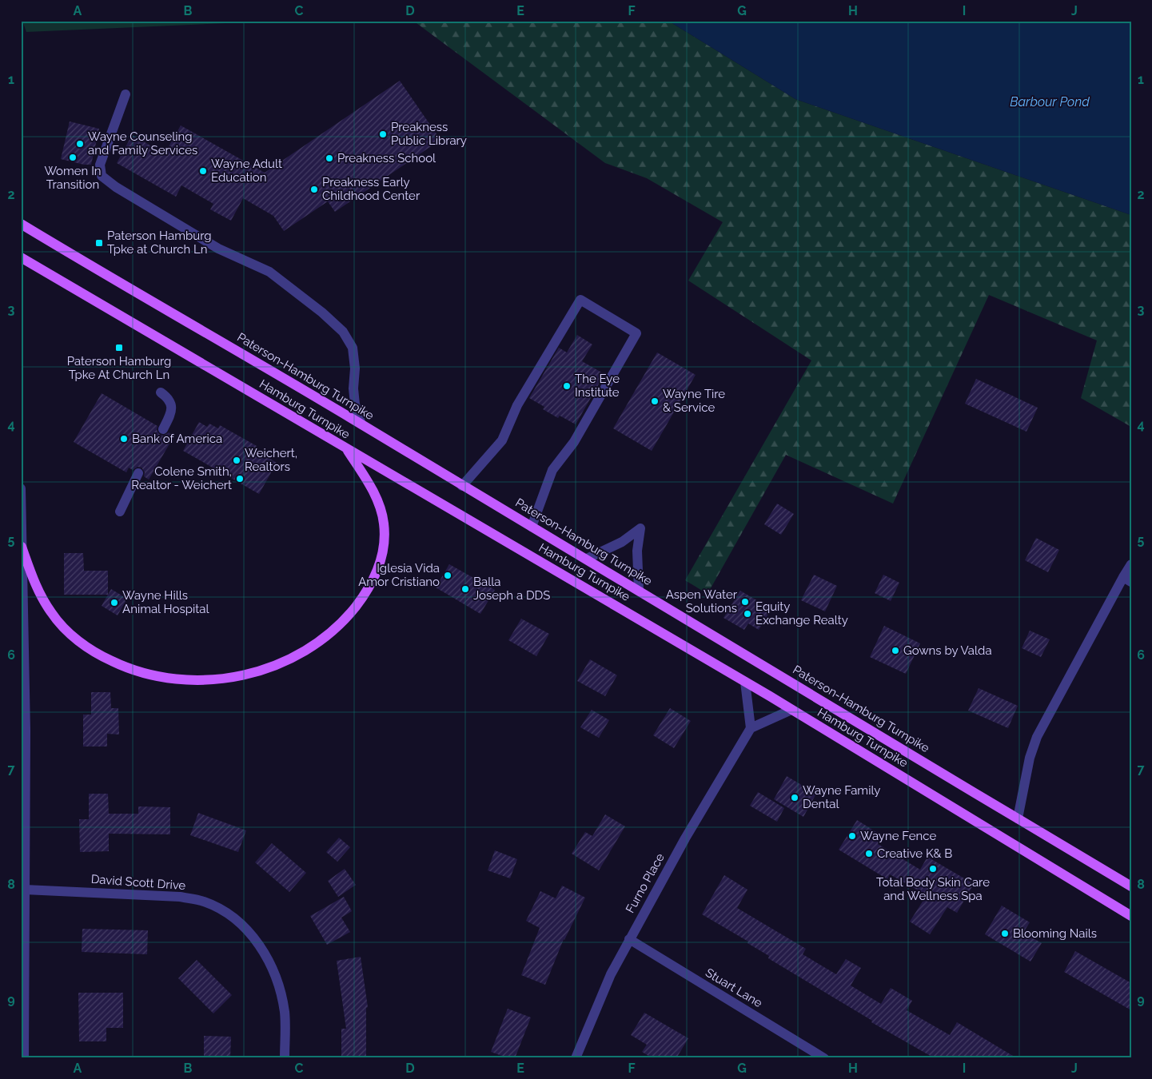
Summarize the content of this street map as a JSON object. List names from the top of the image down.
{
  "streets": {
    "main road": ["Paterson-Hamburg Turnpike", "Hamburg Turnpike"],
    "street": ["David Scott Drive", "Furno Place", "Stuart Lane"]
  },
  "crossings": [
    ["Furno Place", "Stuart Lane"]
  ],
  "water": ["Barbour Pond"],
  "places": {
    "other": [
      "Preakness Public Library",
      "Wayne Counseling and Family Services",
      "Women In Transition",
      "Preakness School",
      "Wayne Adult Education",
      "Preakness Early Childhood Center",
      "The Eye Institute",
      "Wayne Tire & Service",
      "Bank of America",
      "Weichert, Realtors",
      "Colene Smith, Realtor - Weichert",
      "Iglesia Vida Amor Cristiano",
      "Balla Joseph a DDS",
      "Aspen Water Solutions",
      "Wayne Hills Animal Hospital",
      "Equity Exchange Realty",
      "Gowns by Valda",
      "Wayne Family Dental",
      "Wayne Fence",
      "Creative K& B",
      "Total Body Skin Care and Wellness Spa",
      "Blooming Nails"
    ],
    "transit": ["Paterson Hamburg Tpke at Church Ln", "Paterson Hamburg Tpke At Church Ln"]
  },
  "grid": {
    "columns": [
      "A",
      "B",
      "C",
      "D",
      "E",
      "F",
      "G",
      "H",
      "I",
      "J"
    ],
    "rows": [
      "1",
      "2",
      "3",
      "4",
      "5",
      "6",
      "7",
      "8",
      "9"
    ]
  }
}
